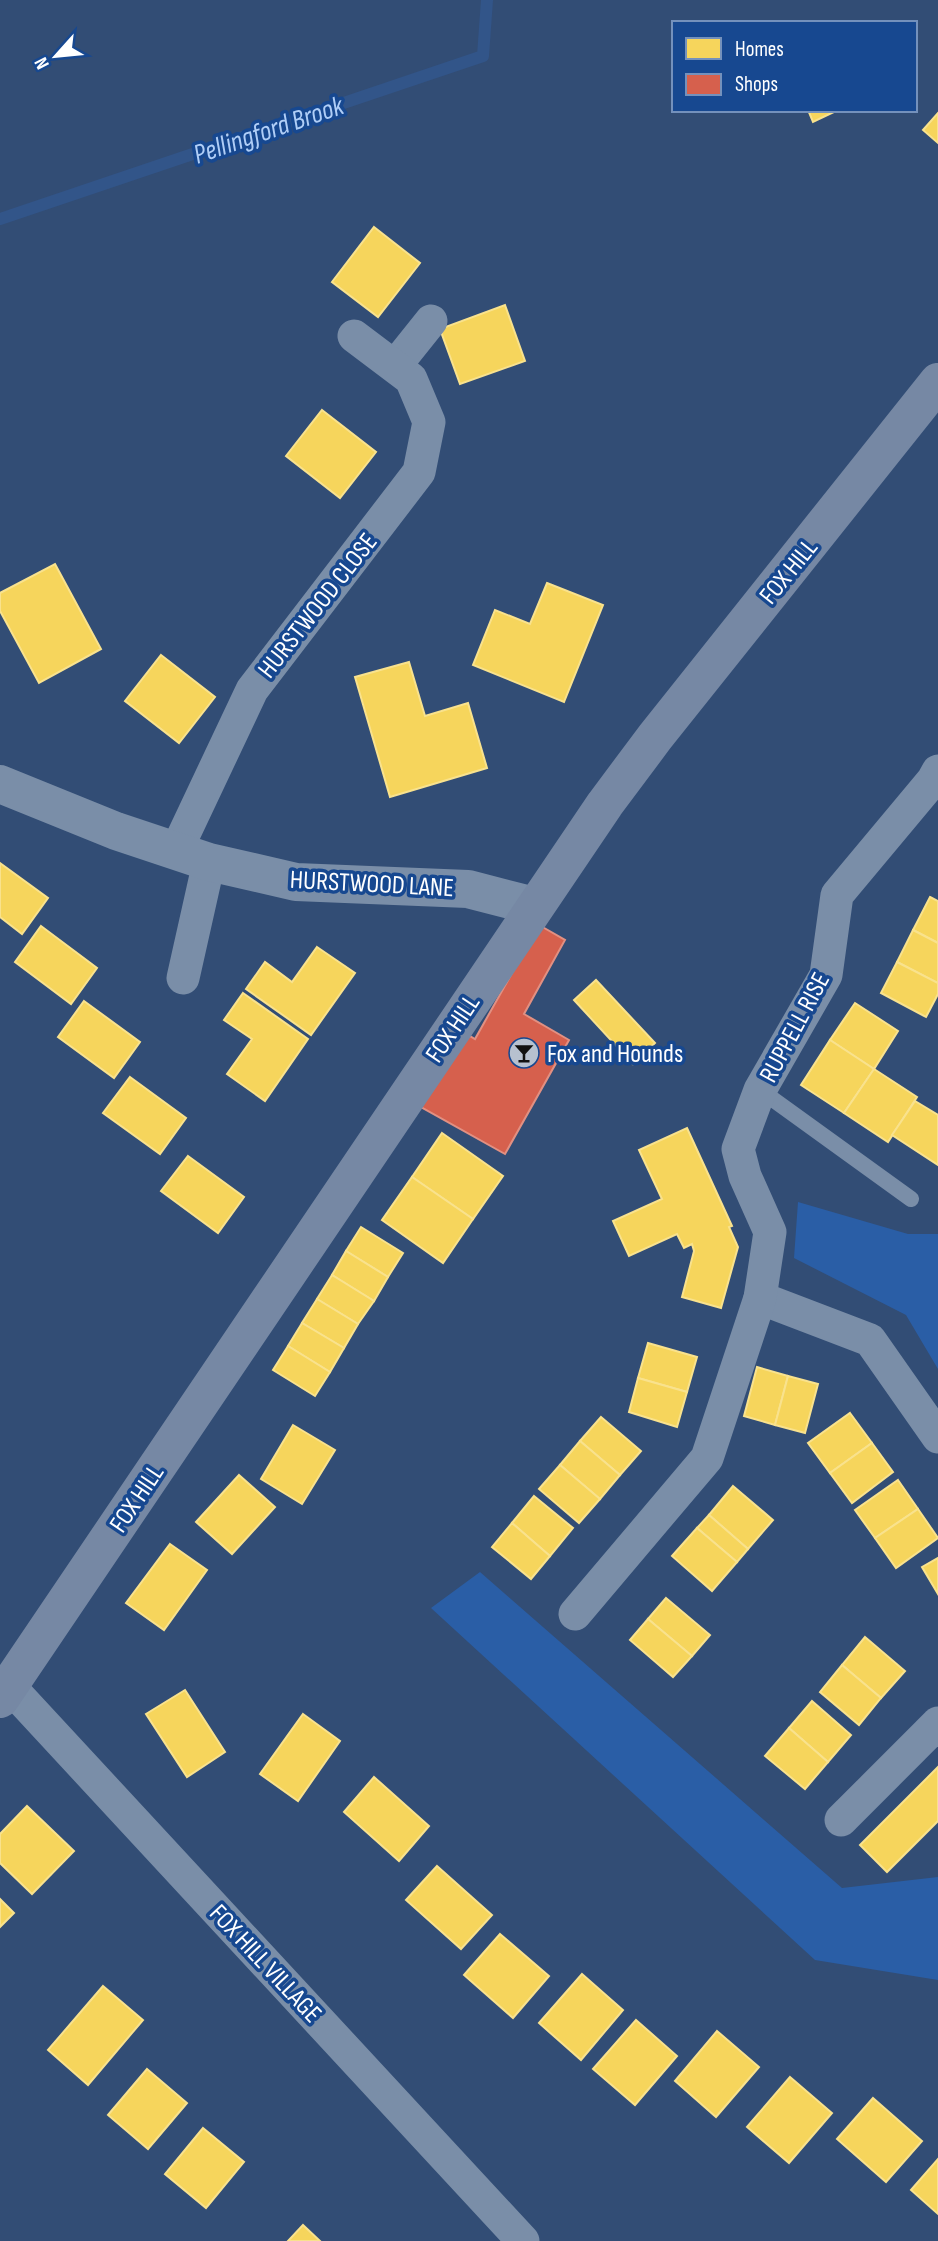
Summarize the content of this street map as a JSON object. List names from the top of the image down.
{
  "streets": {
    "main road": ["FOX HILL"],
    "street": [
      "HURSTWOOD CLOSE",
      "HURSTWOOD LANE",
      "RUPPELL RISE",
      "FOX HILL VILLAGE"
    ]
  },
  "crossings": [
    ["FOX HILL", "HURSTWOOD LANE"],
    ["FOX HILL", "FOX HILL VILLAGE"],
    ["HURSTWOOD CLOSE", "HURSTWOOD LANE"]
  ],
  "water": ["Pellingford Brook"],
  "places": {
    "bar": ["Fox and Hounds"]
  },
  "legend": ["Homes", "Shops"],
  "north": "bottom left"
}
